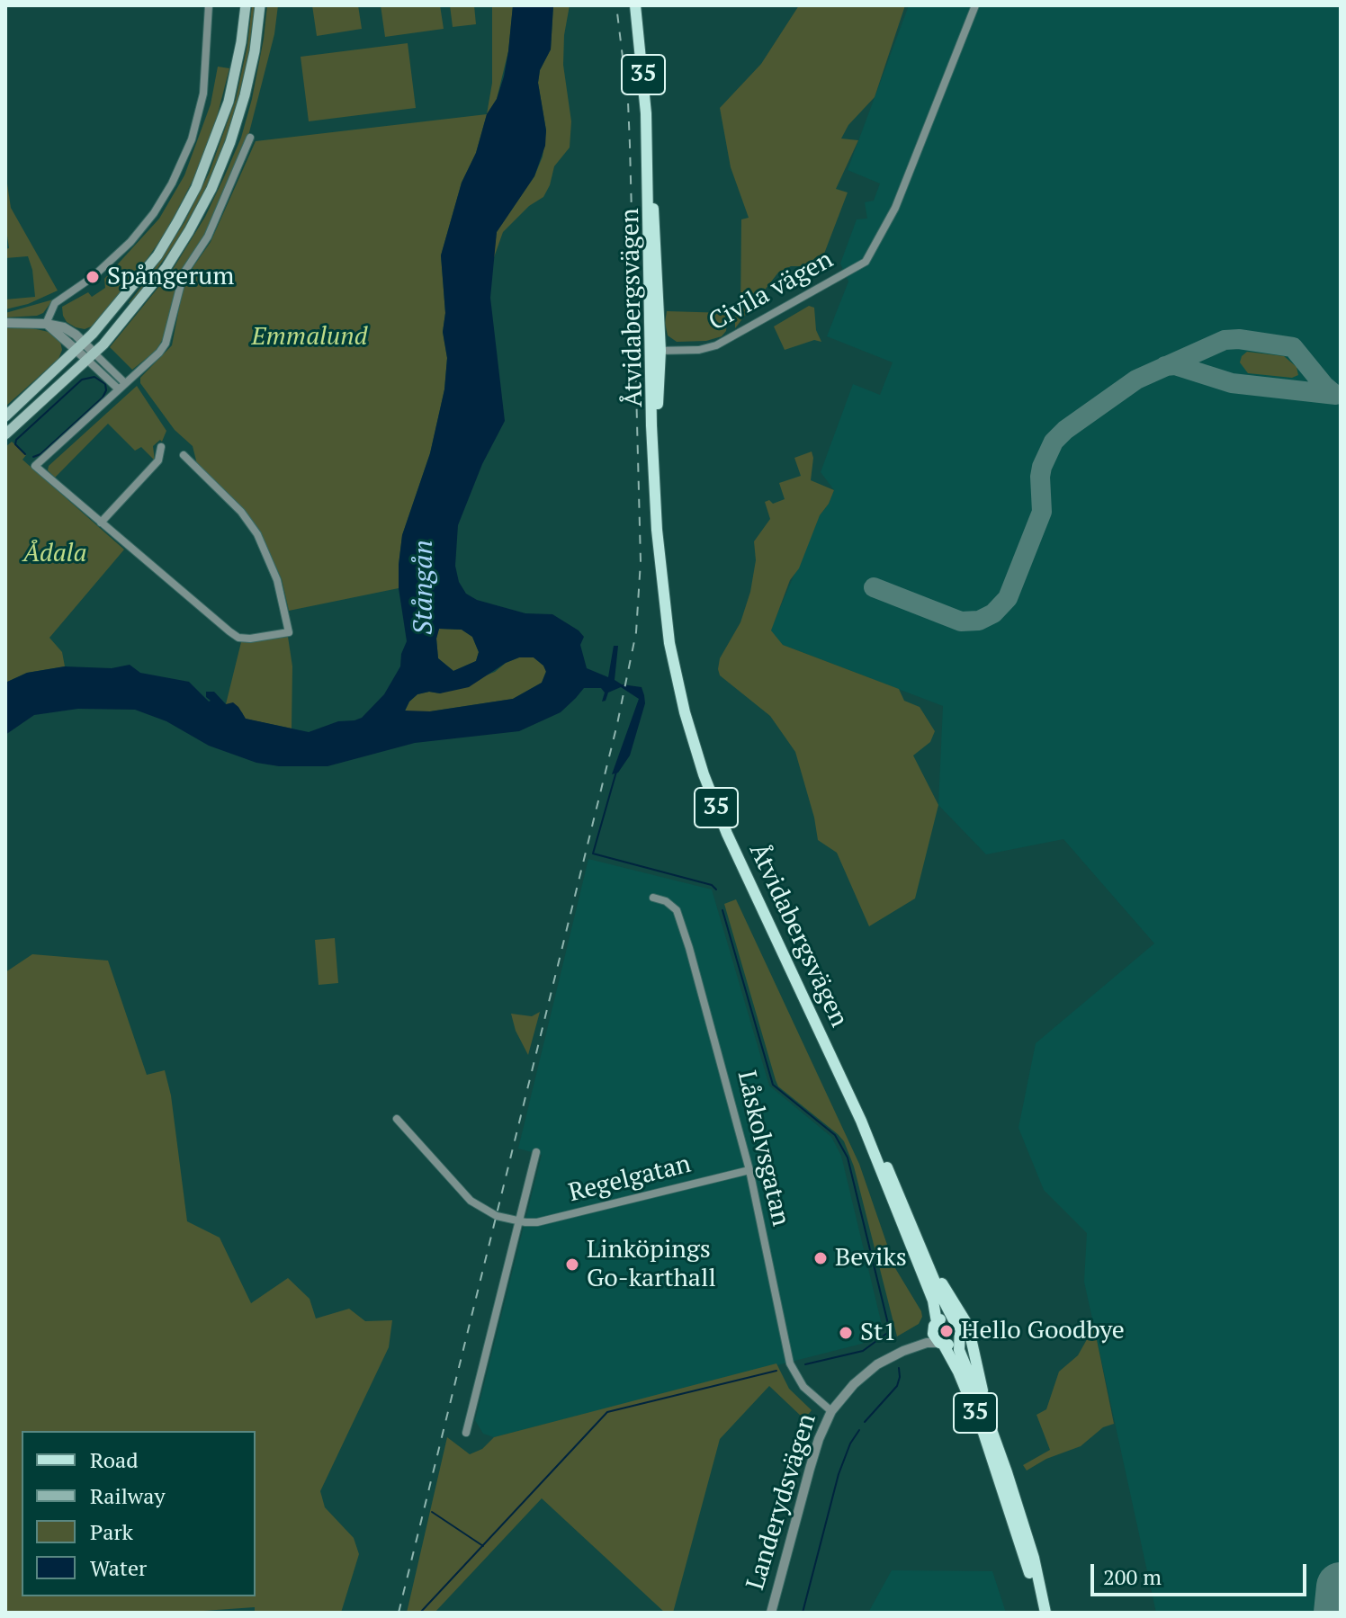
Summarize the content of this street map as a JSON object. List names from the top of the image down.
{
  "streets": {
    "main road": ["35", "Åtvidabergsvägen"],
    "street": [
      "Civila vägen",
      "Låskolvsgatan",
      "Regelgatan",
      "Landerydsvägen"
    ]
  },
  "crossings": [
    ["35", "Åtvidabergsvägen"],
    ["35", "Landerydsvägen"],
    ["Civila vägen", "Åtvidabergsvägen"],
    ["Åtvidabergsvägen", "Landerydsvägen"],
    ["Låskolvsgatan", "Regelgatan"],
    ["Låskolvsgatan", "Landerydsvägen"]
  ],
  "water": ["Stångån"],
  "parks": ["Emmalund", "Ådala"],
  "places": [
    "Spångerum",
    "Beviks",
    "Linköpings Go-karthall",
    "Hello Goodbye",
    "St1"
  ],
  "legend": [
    "Road",
    "Railway",
    "Park",
    "Water"
  ],
  "scale_bar": "200 m"
}
